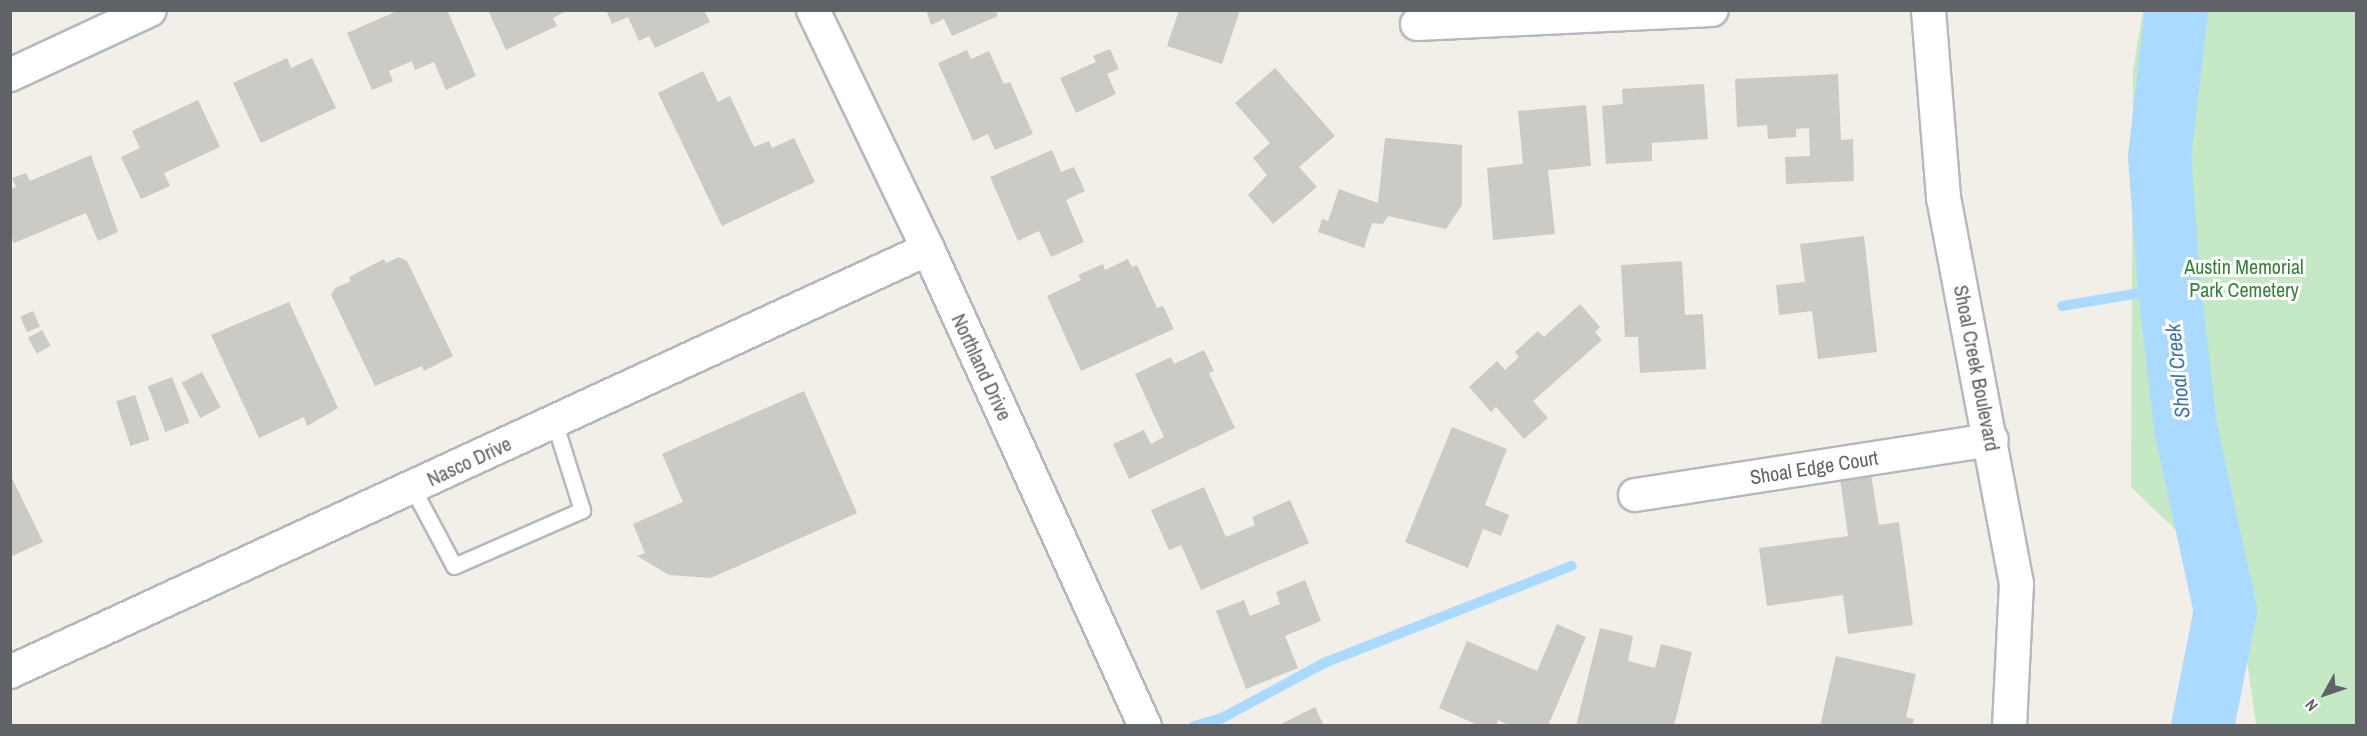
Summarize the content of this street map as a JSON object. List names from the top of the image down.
{
  "streets": {
    "street": [
      "Northland Drive",
      "Shoal Creek Boulevard",
      "Nasco Drive",
      "Shoal Edge Court"
    ]
  },
  "crossings": [
    ["Northland Drive", "Nasco Drive"],
    ["Shoal Creek Boulevard", "Shoal Edge Court"]
  ],
  "water": ["Shoal Creek"],
  "parks": ["Austin Memorial Park Cemetery"],
  "north": "bottom left"
}
